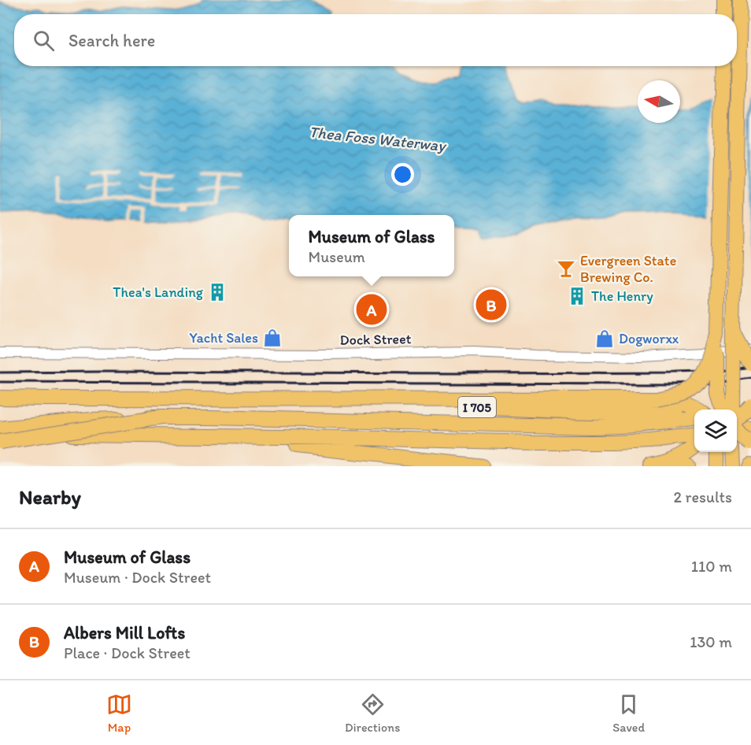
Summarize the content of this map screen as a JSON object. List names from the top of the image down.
{
  "streets": {
    "highway": ["I 705"],
    "street": ["Dock Street"]
  },
  "water": ["Thea Foss Waterway"],
  "places": {
    "bar": ["Evergreen State Brewing Co."],
    "building": ["Thea's Landing", "The Henry"],
    "shop": ["Yacht Sales", "Dogworxx"]
  },
  "north": "left",
  "page": {
    "search": "Search here",
    "popup": ["Museum of Glass", "Museum"],
    "pins": ["B", "A"],
    "heading": ["Nearby", "2 results"],
    "list": [
      {
        "mark": "A",
        "name": "Museum of Glass",
        "note": "Museum · Dock Street",
        "value": "110 m"
      },
      {
        "mark": "B",
        "name": "Albers Mill Lofts",
        "note": "Place · Dock Street",
        "value": "130 m"
      }
    ],
    "nav": ["Map", "Directions", "Saved"]
  }
}
